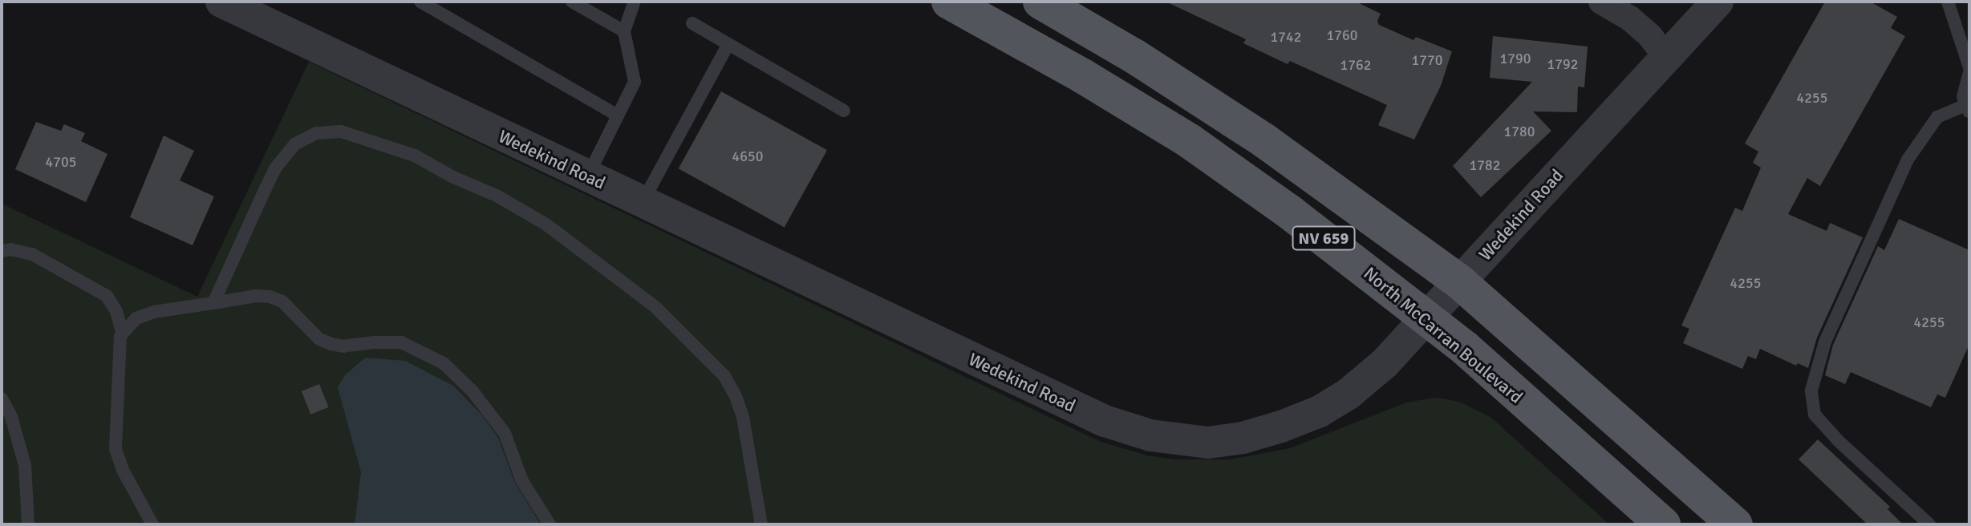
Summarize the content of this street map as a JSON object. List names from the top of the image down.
{
  "streets": {
    "main road": ["NV 659", "North McCarran Boulevard"],
    "street": ["Wedekind Road"]
  },
  "crossings": [
    ["Wedekind Road", "NV 659"],
    ["Wedekind Road", "North McCarran Boulevard"]
  ],
  "house_numbers": [
    "1760",
    "1742",
    "1790",
    "1770",
    "1792",
    "1762",
    "4255",
    "1780",
    "4650",
    "4705",
    "1782",
    "4255",
    "4255"
  ]
}
